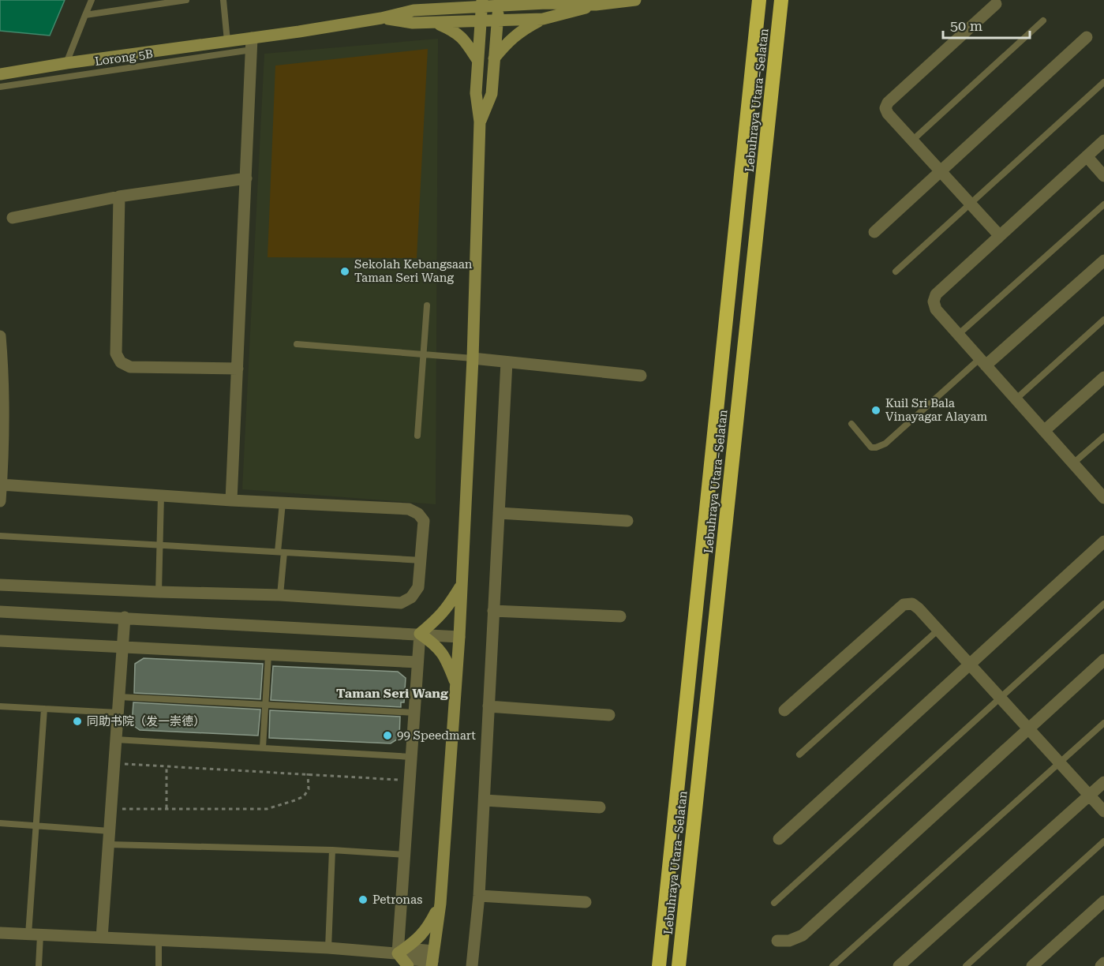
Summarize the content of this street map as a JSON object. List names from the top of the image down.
{
  "streets": {
    "highway": ["Lebuhraya Utara–Selatan"],
    "lane": ["Lorong 5B"]
  },
  "districts": ["Taman Seri Wang"],
  "places": [
    "Sekolah Kebangsaan Taman Seri Wang",
    "Kuil Sri Bala Vinayagar Alayam",
    "同助书院（发一崇德）",
    "99 Speedmart",
    "Petronas"
  ],
  "scale_bar": "50 m"
}
